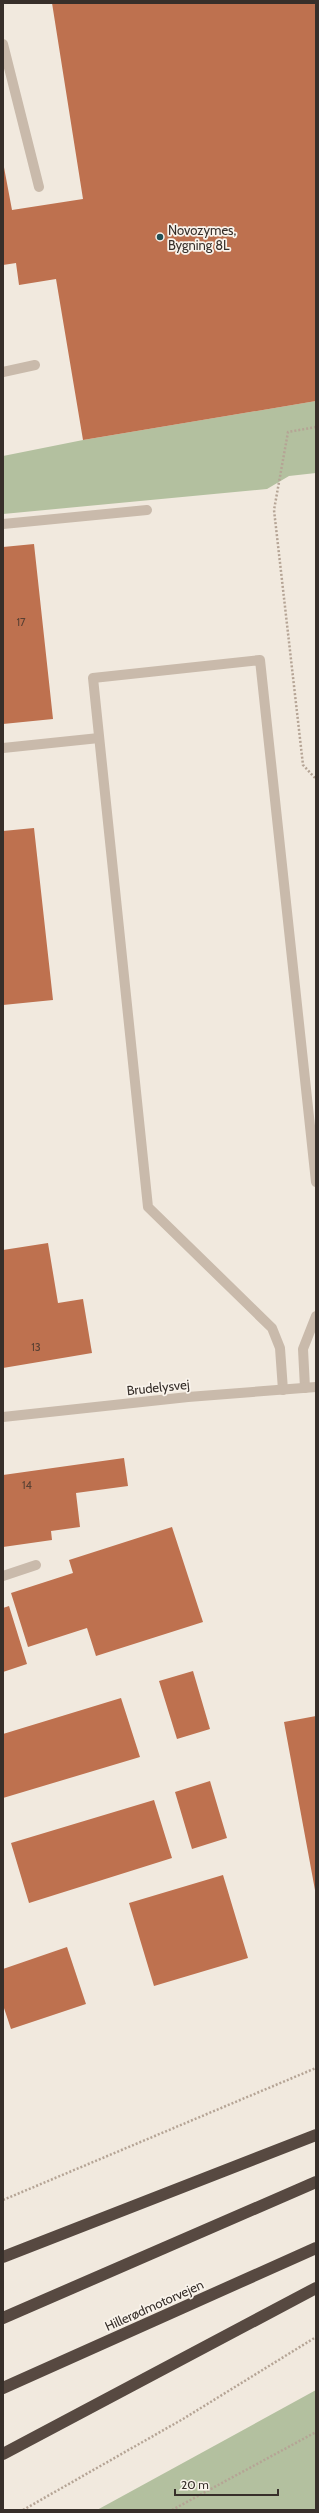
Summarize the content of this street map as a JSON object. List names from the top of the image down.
{
  "streets": {
    "highway": ["Hillerødmotorvejen"],
    "street": ["Brudelysvej"]
  },
  "places": ["Novozymes, Bygning 8L"],
  "house_numbers": ["17", "13", "14"],
  "scale_bar": "20 m"
}
